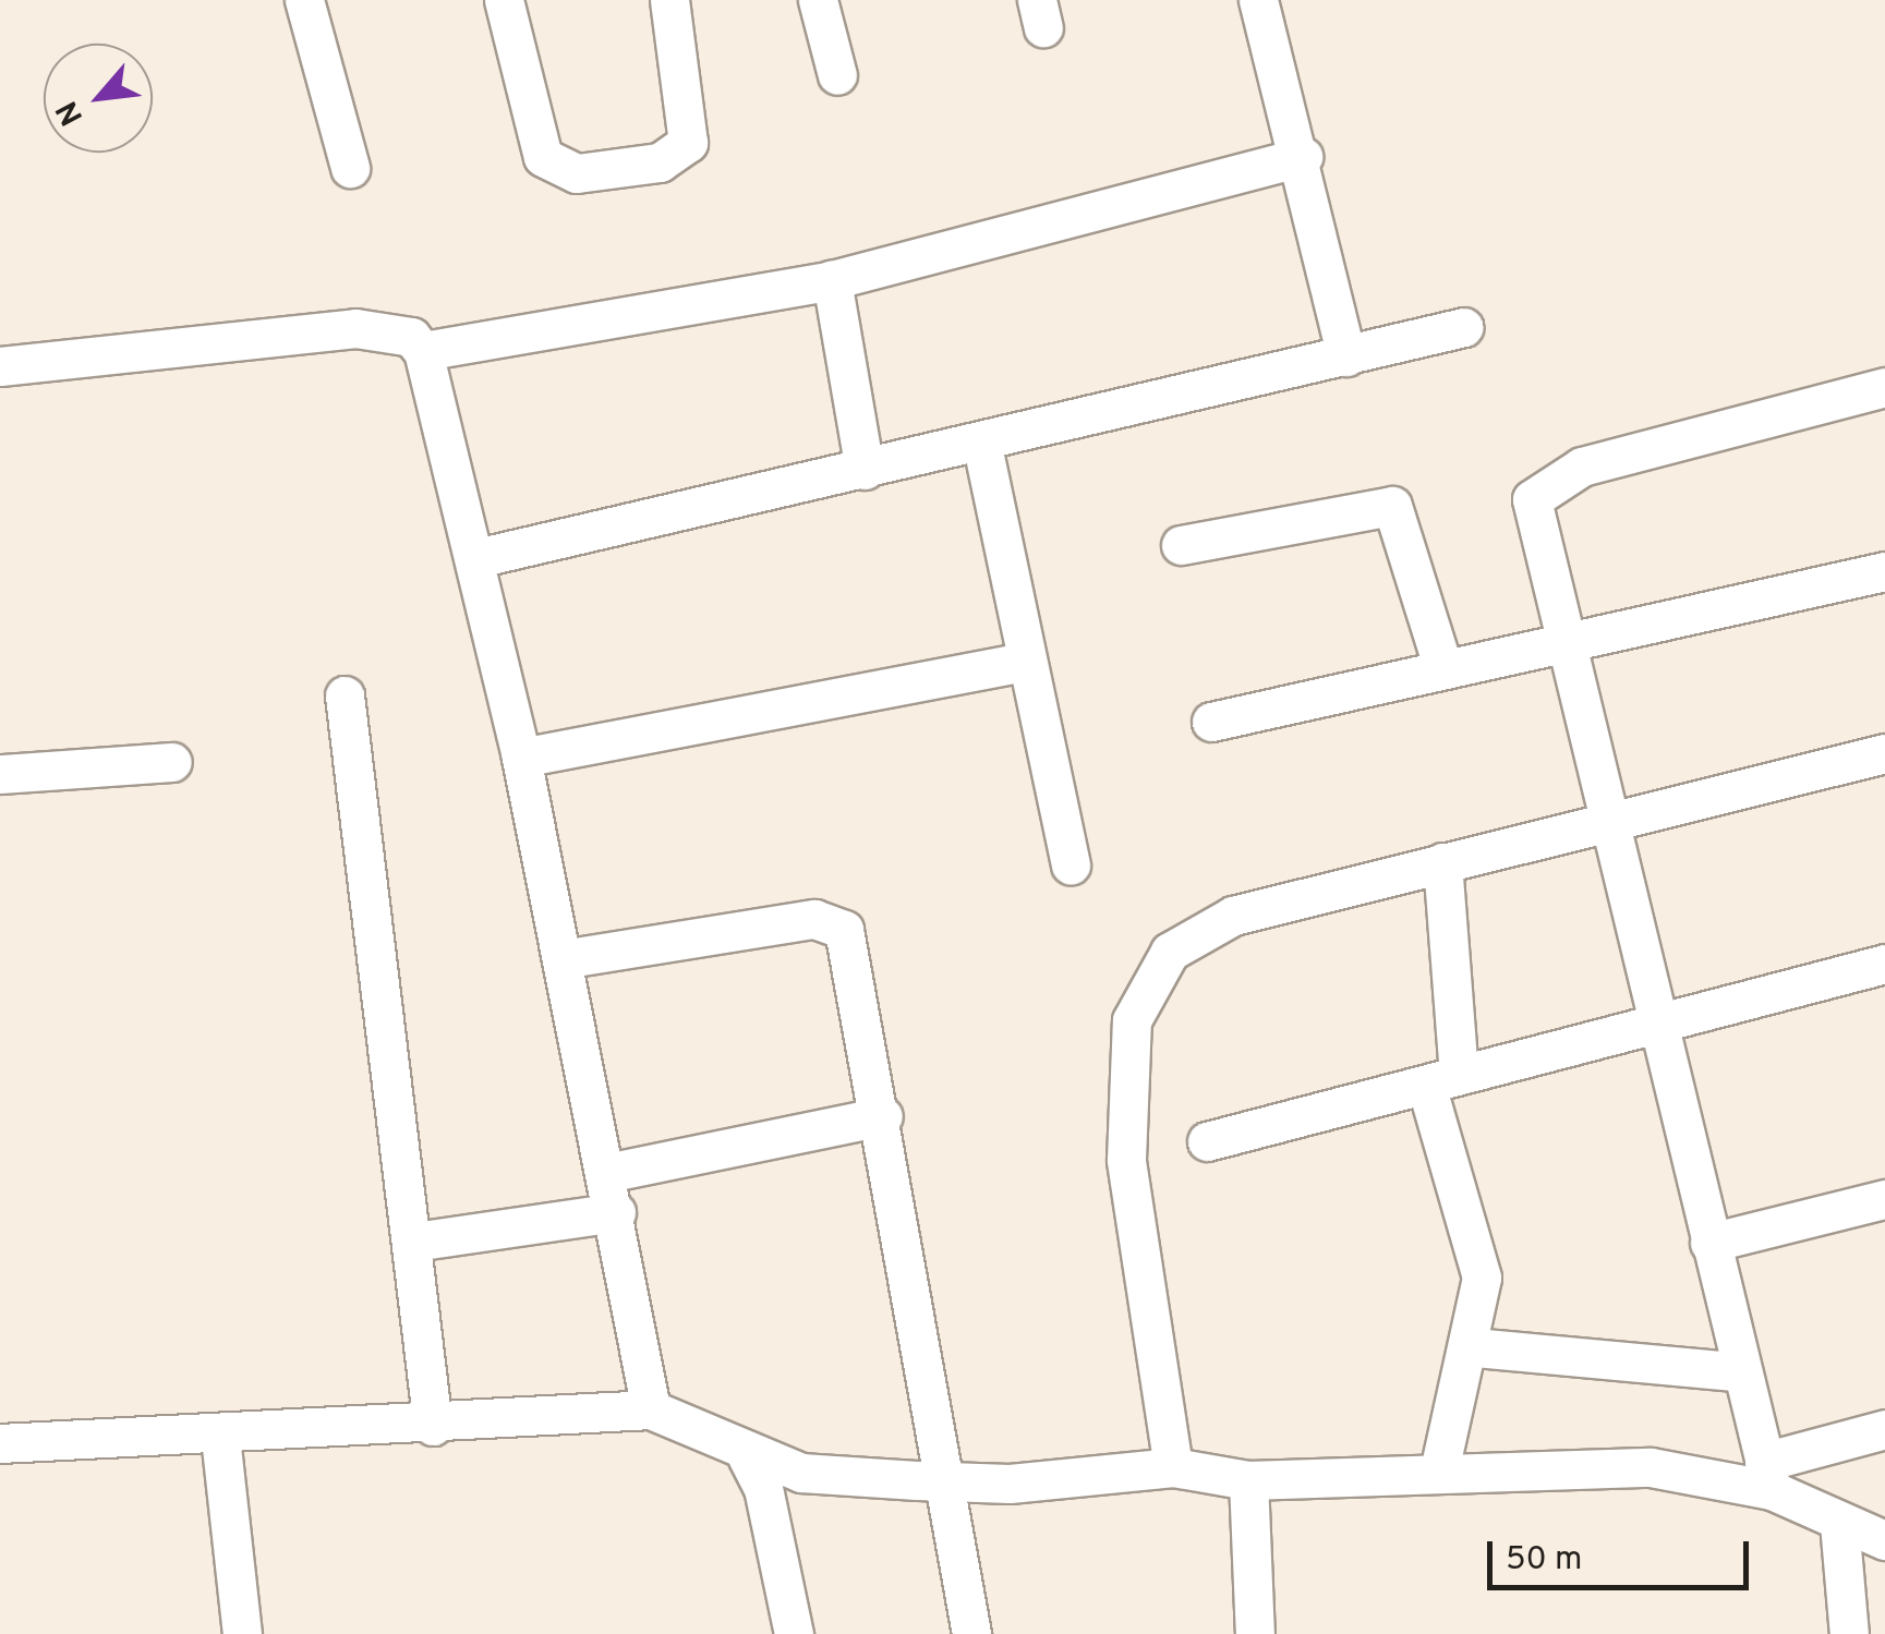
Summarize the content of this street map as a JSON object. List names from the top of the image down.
{
  "scale_bar": "50 m",
  "north": "bottom left"
}
